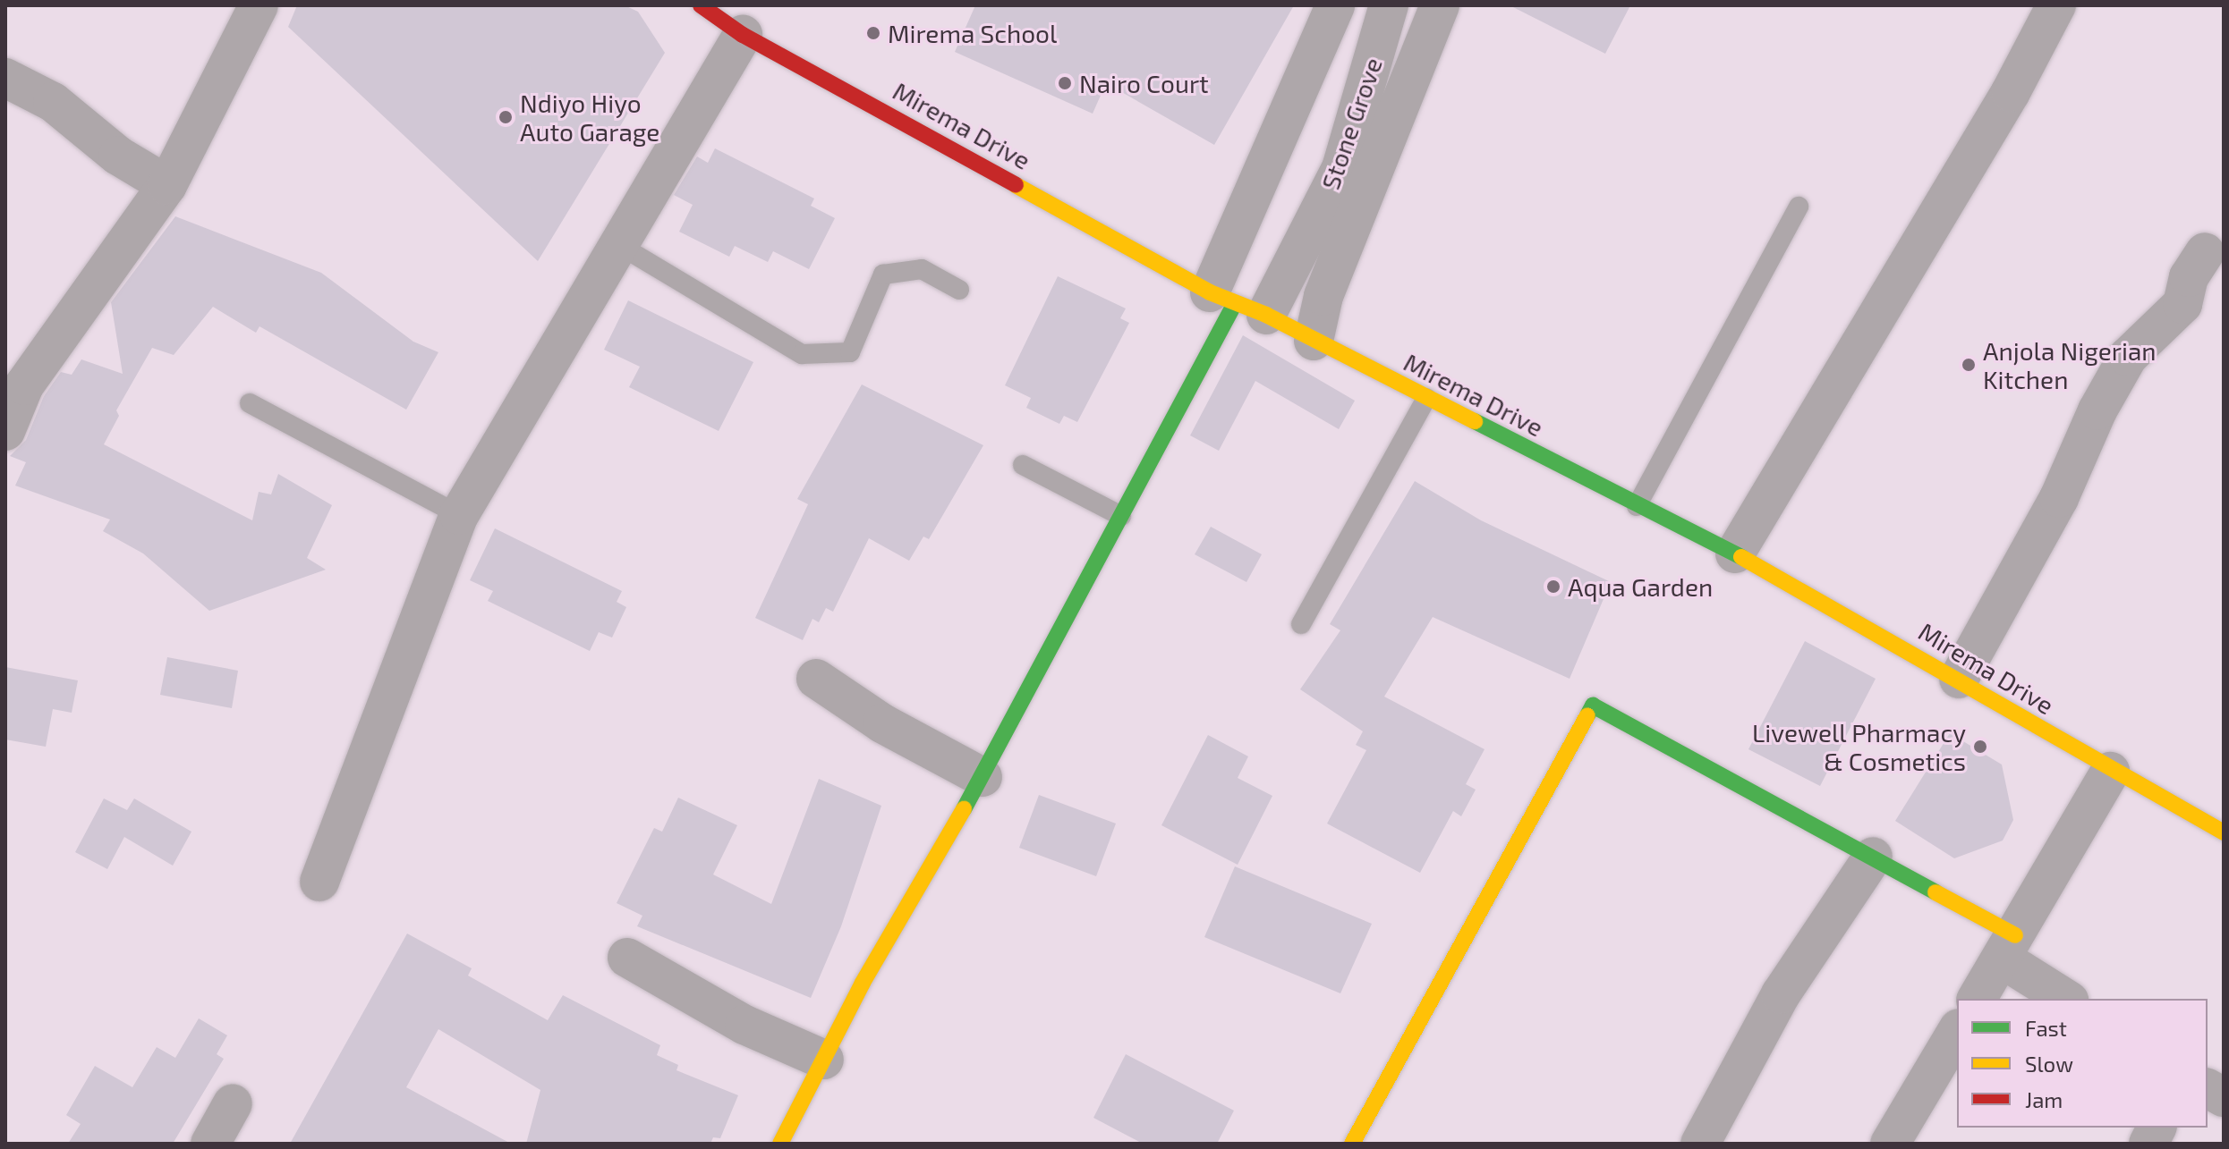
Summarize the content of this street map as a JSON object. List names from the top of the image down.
{
  "streets": {
    "street": ["Stone Grove", "Mirema Drive"]
  },
  "crossings": [
    ["Stone Grove", "Mirema Drive"]
  ],
  "places": [
    "Mirema School",
    "Nairo Court",
    "Ndiyo Hiyo Auto Garage",
    "Anjola Nigerian Kitchen",
    "Aqua Garden",
    "Livewell Pharmacy & Cosmetics"
  ],
  "legend": ["Fast", "Slow", "Jam"]
}
